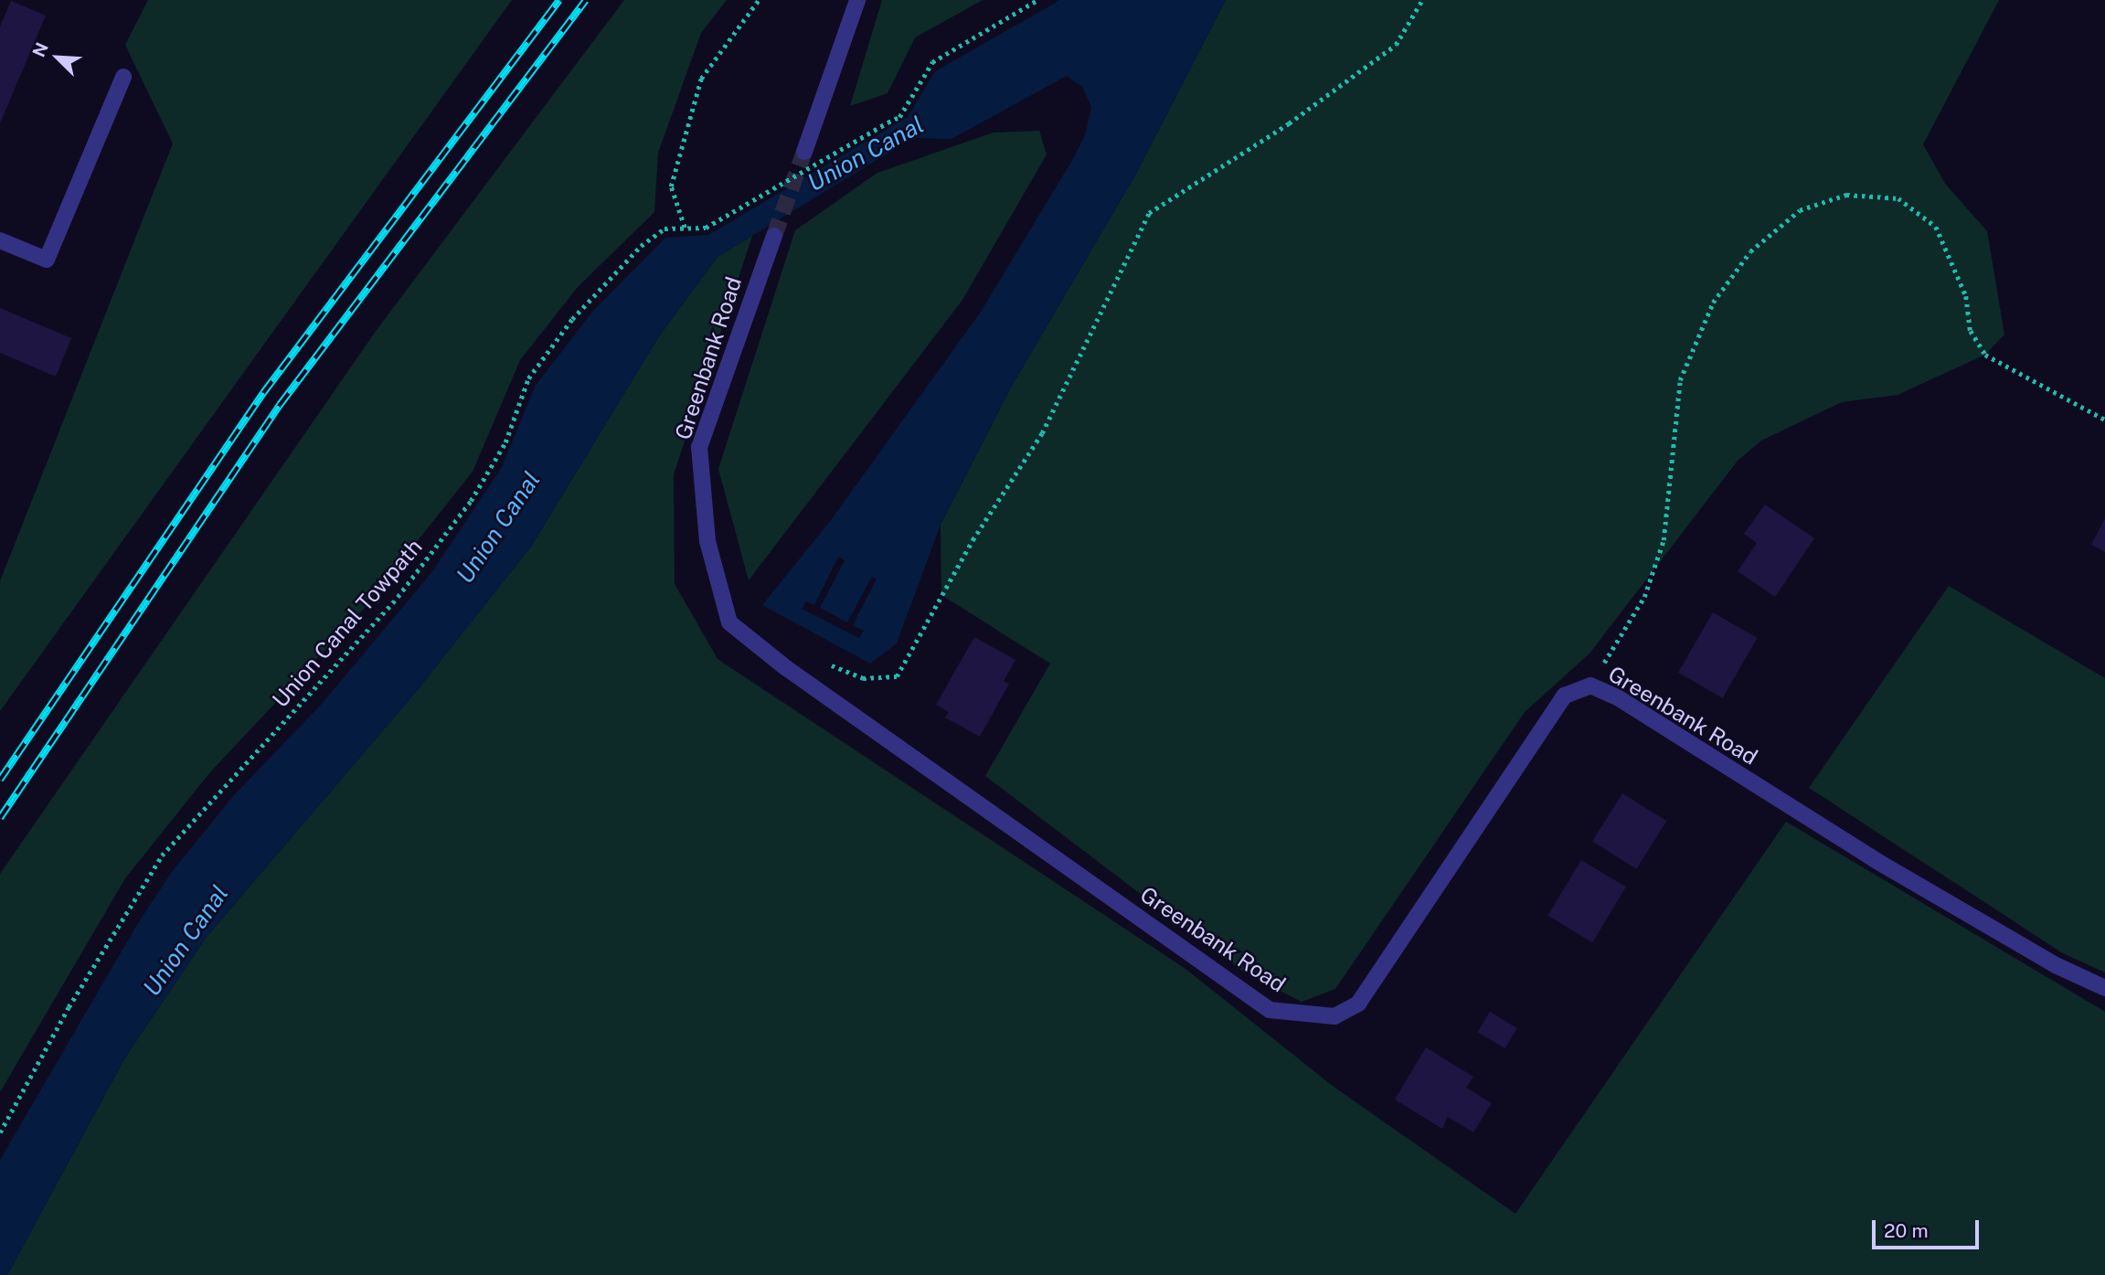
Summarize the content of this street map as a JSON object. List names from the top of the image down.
{
  "streets": {
    "street": ["Greenbank Road"],
    "path": ["Union Canal Towpath"]
  },
  "water": ["Union Canal"],
  "scale_bar": "20 m",
  "north": "top left"
}
